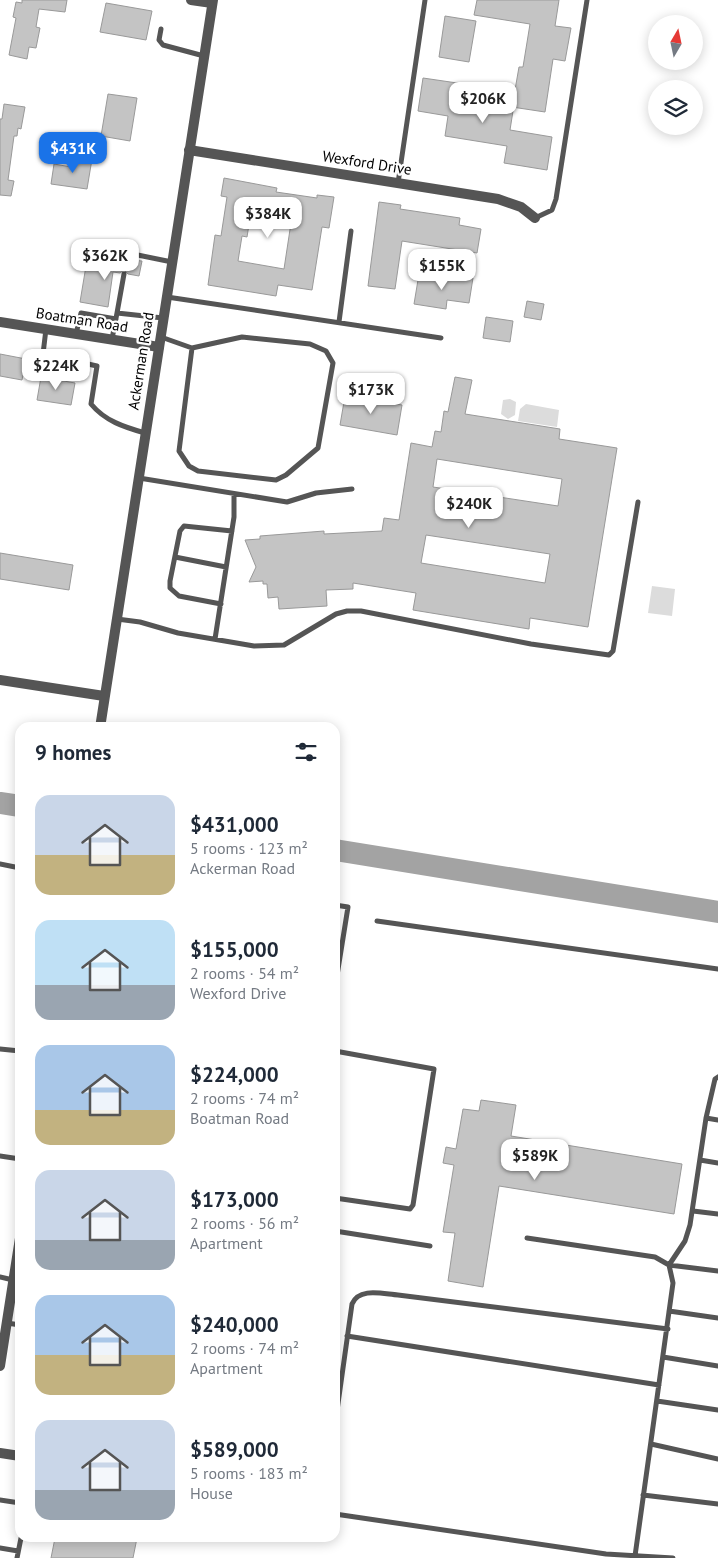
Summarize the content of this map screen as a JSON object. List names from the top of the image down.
{
  "streets": {
    "street": ["Wexford Drive", "Boatman Road", "Ackerman Road"]
  },
  "crossings": [
    ["Wexford Drive", "Ackerman Road"],
    ["Boatman Road", "Ackerman Road"]
  ],
  "north": "top",
  "page": {
    "price": [
      "$206K",
      "$431K",
      "$384K",
      "$362K",
      "$155K",
      "$224K",
      "$173K",
      "$240K",
      "$589K"
    ],
    "heading": "9 homes",
    "list": [
      {
        "name": "$431,000",
        "note": "5 rooms · 123 m² · Ackerman Road"
      },
      {
        "name": "$155,000",
        "note": "2 rooms · 54 m² · Wexford Drive"
      },
      {
        "name": "$224,000",
        "note": "2 rooms · 74 m² · Boatman Road"
      },
      {
        "name": "$173,000",
        "note": "2 rooms · 56 m² · Apartment"
      },
      {
        "name": "$240,000",
        "note": "2 rooms · 74 m² · Apartment"
      },
      {
        "name": "$589,000",
        "note": "5 rooms · 183 m² · House"
      }
    ]
  }
}
